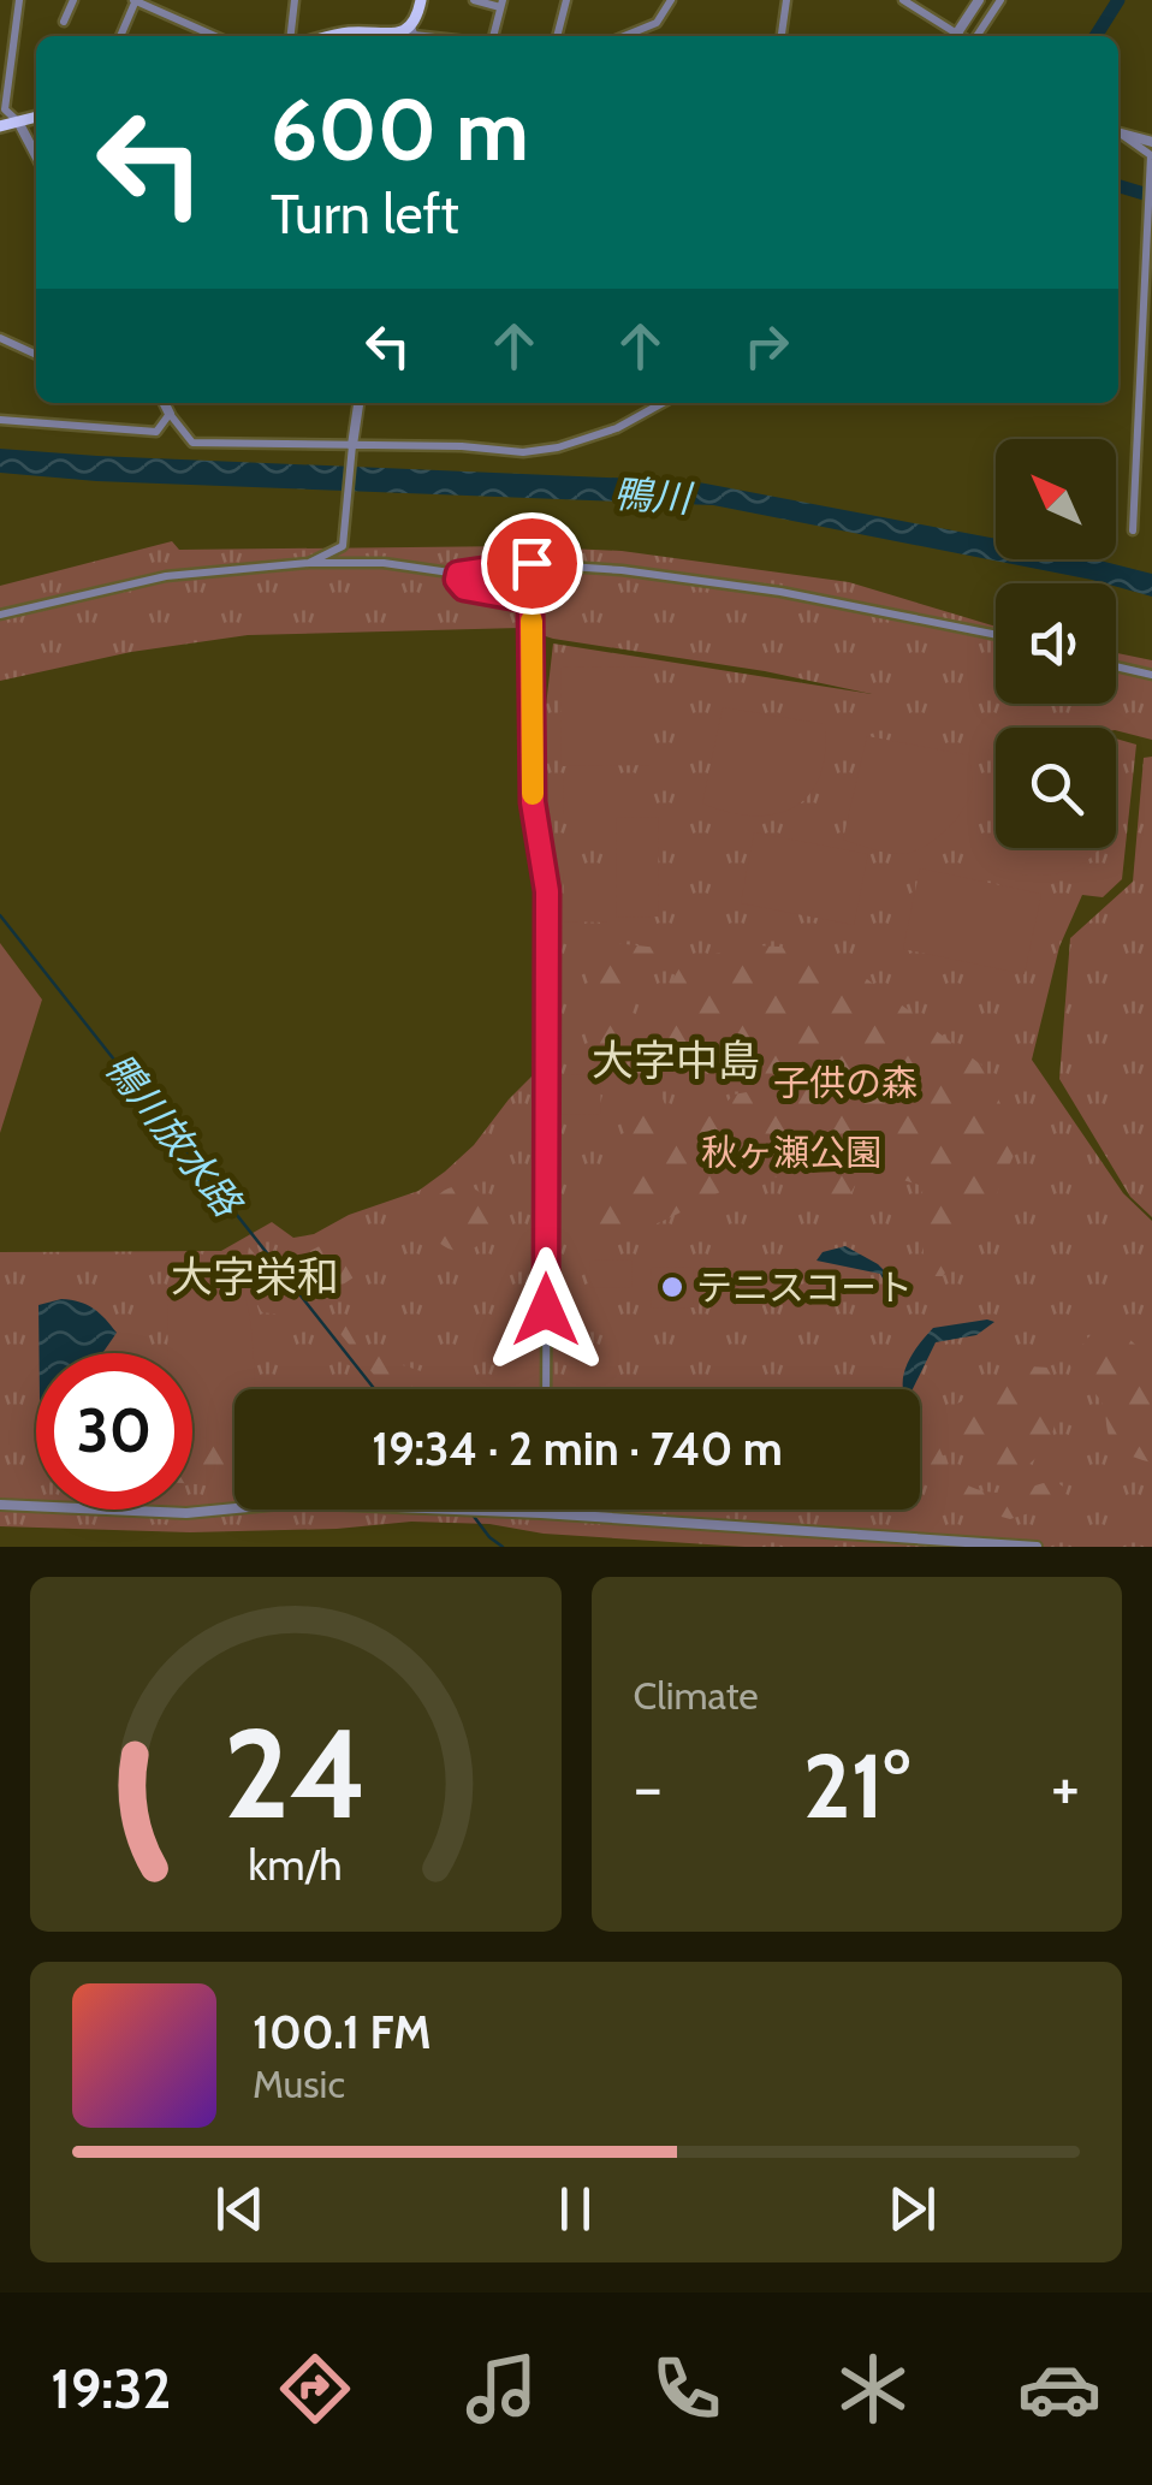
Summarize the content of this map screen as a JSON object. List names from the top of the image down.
{
  "districts": ["大字中島", "大字栄和"],
  "water": ["鴨川", "鴨川放水路"],
  "parks": ["子供の森", "秋ヶ瀬公園"],
  "places": ["テニスコート"],
  "north": "top left",
  "page": {
    "turn": ["600 m", "Turn left"],
    "limit": "30",
    "trip": "19:34 · 2 min · 740 m",
    "tile": "Climate",
    "heat": ["−", "21°", "+"],
    "song": ["100.1 FM", "Music"],
    "tabs": "19:32",
    "gauge": ["24", "km/h"]
  }
}
